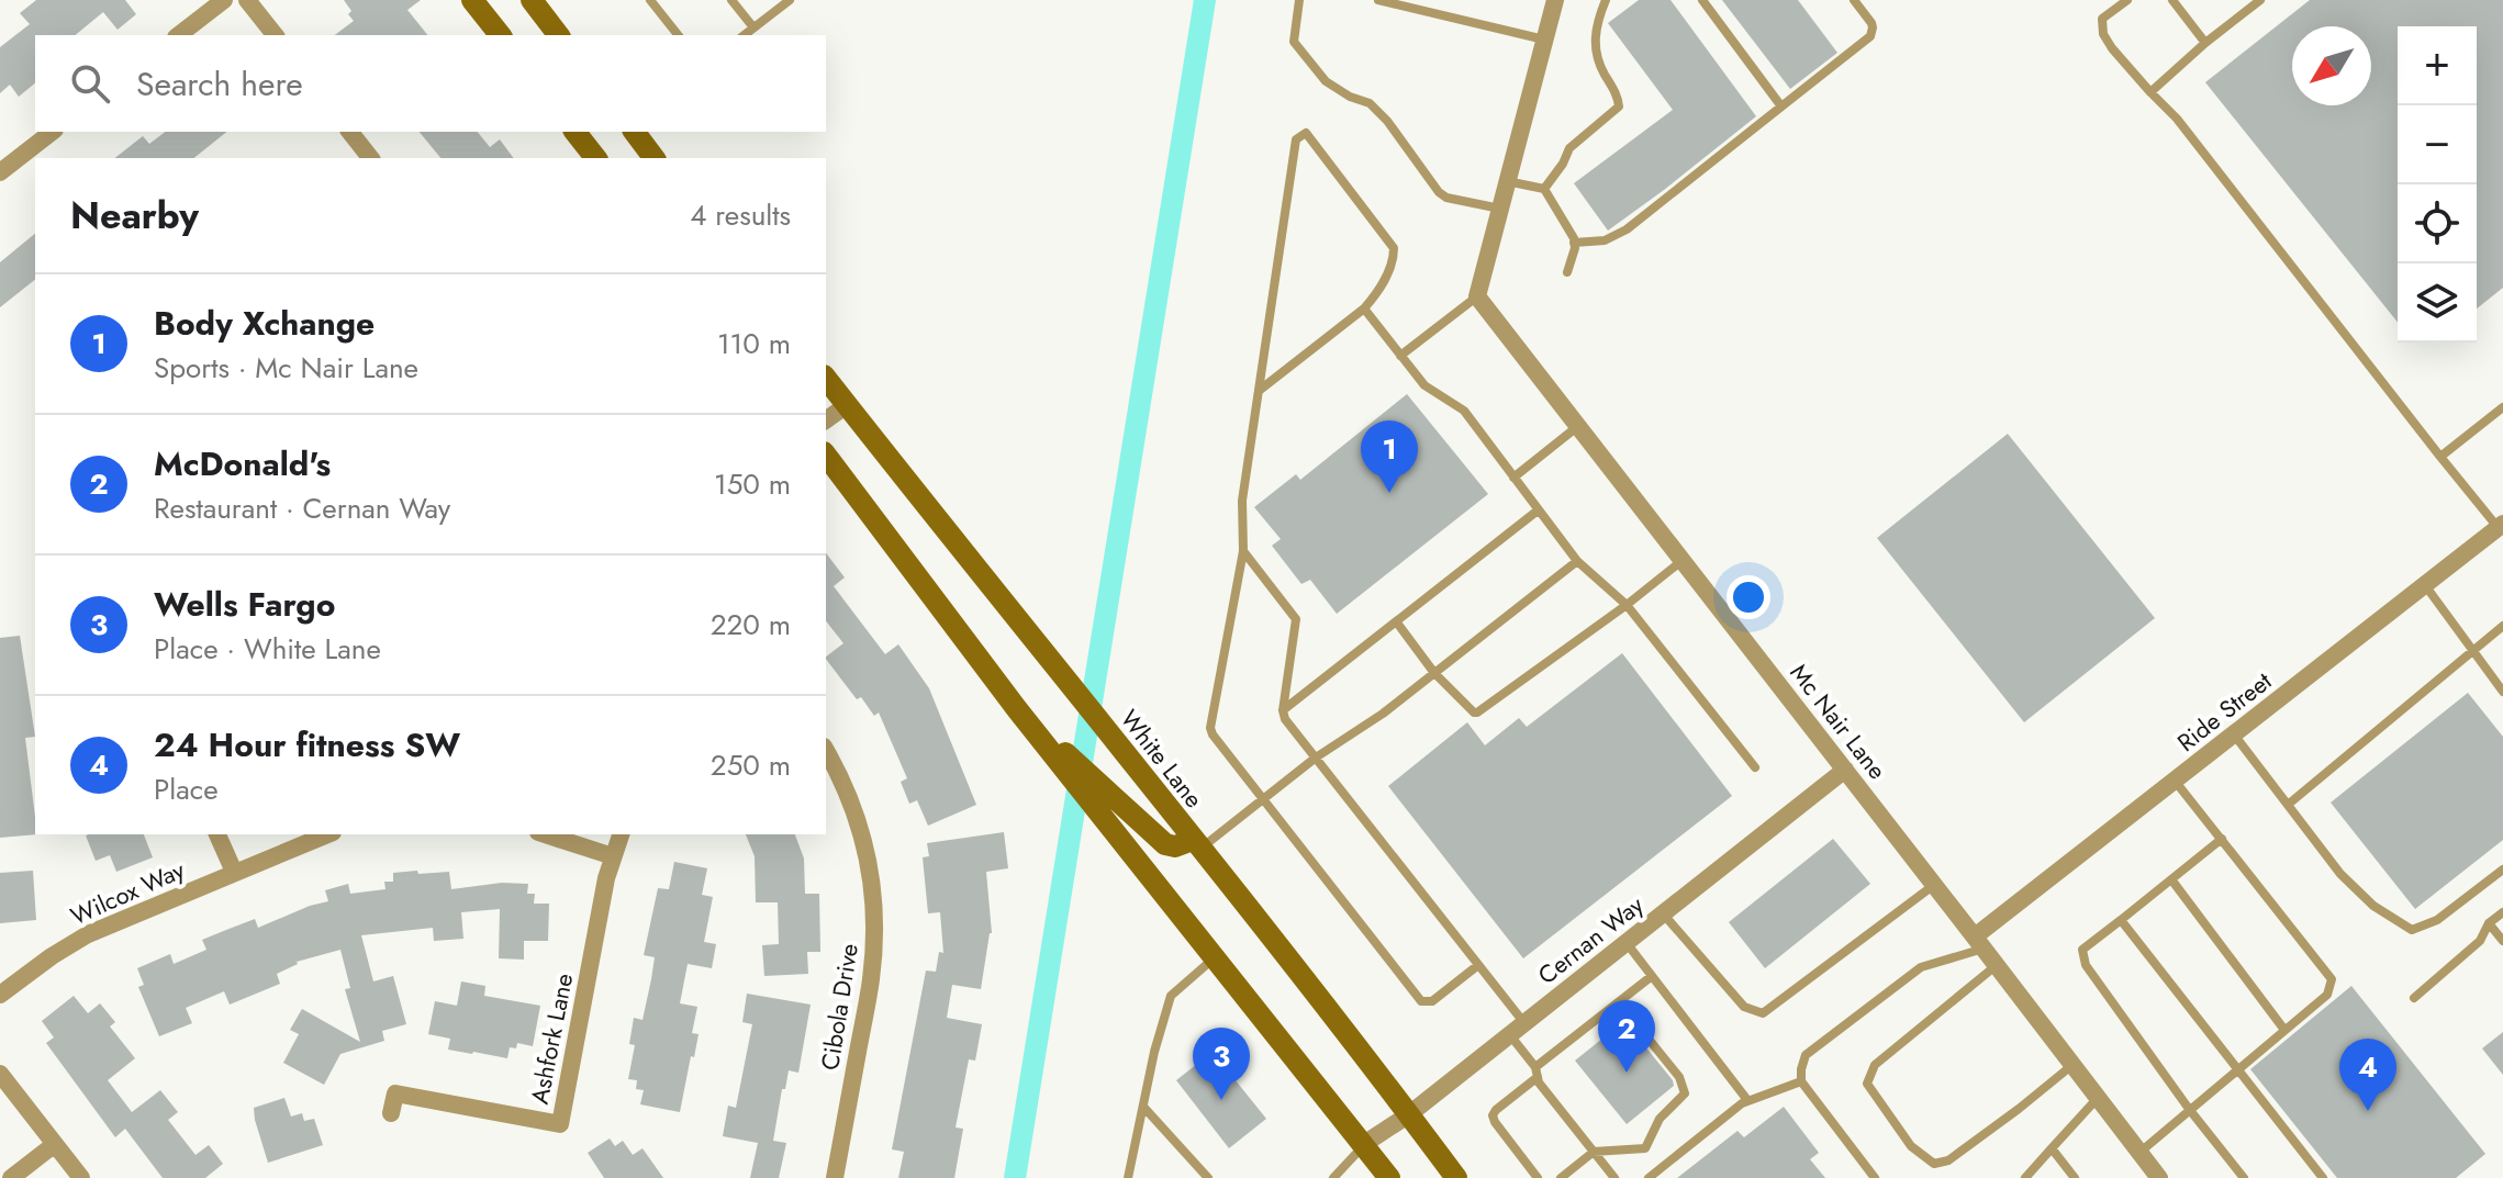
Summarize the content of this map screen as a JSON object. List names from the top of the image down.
{
  "streets": {
    "main road": ["White Lane"],
    "street": [
      "Ride Street",
      "Mc Nair Lane",
      "Wilcox Way",
      "Cernan Way",
      "Cibola Drive",
      "Ashfork Lane"
    ]
  },
  "crossings": [
    ["Ride Street", "Mc Nair Lane"],
    ["Mc Nair Lane", "Cernan Way"],
    ["White Lane", "Cernan Way"]
  ],
  "north": "bottom left",
  "page": {
    "map_buttons": ["+", "−"],
    "search": "Search here",
    "heading": ["Nearby", "4 results"],
    "list": [
      {
        "mark": "1",
        "name": "Body Xchange",
        "note": "Sports · Mc Nair Lane",
        "value": "110 m"
      },
      {
        "mark": "2",
        "name": "McDonald's",
        "note": "Restaurant · Cernan Way",
        "value": "150 m"
      },
      {
        "mark": "3",
        "name": "Wells Fargo",
        "note": "Place · White Lane",
        "value": "220 m"
      },
      {
        "mark": "4",
        "name": "24 Hour fitness SW",
        "note": "Place",
        "value": "250 m"
      }
    ],
    "pins": [
      "1",
      "2",
      "3",
      "4"
    ]
  }
}
